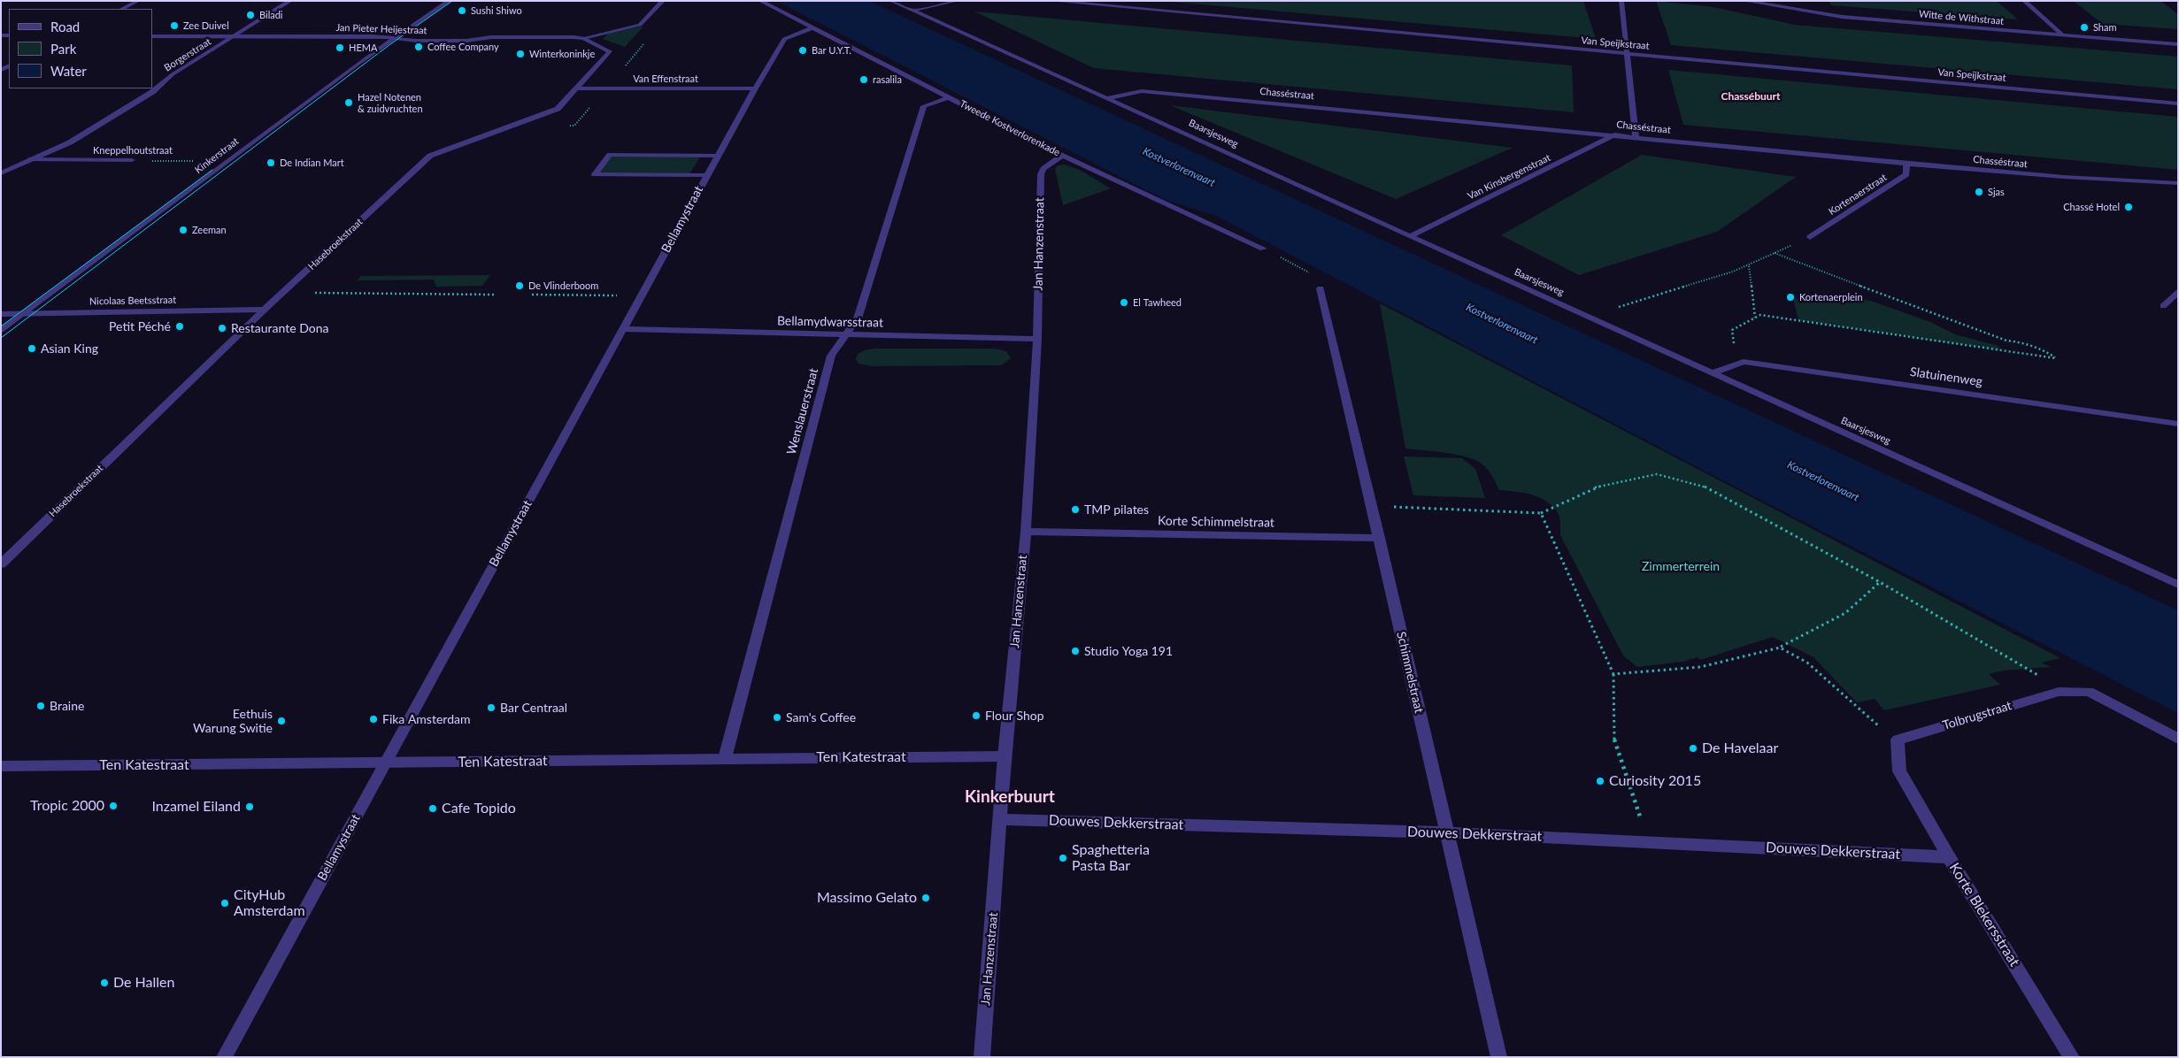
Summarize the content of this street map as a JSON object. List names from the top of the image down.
{
  "streets": {
    "street": [
      "Witte de Withstraat",
      "Jan Pieter Heijestraat",
      "Van Speijkstraat",
      "Borgerstraat",
      "Van Effenstraat",
      "Chasséstraat",
      "Tweede Kostverlorenkade",
      "Baarsjesweg",
      "Kneppelhoutstraat",
      "Kinkerstraat",
      "Van Kinsbergenstraat",
      "Kortenaerstraat",
      "Bellamystraat",
      "Hasebroekstraat",
      "Jan Hanzenstraat",
      "Nicolaas Beetsstraat",
      "Bellamydwarsstraat",
      "Slatuinenweg",
      "Wenslauerstraat",
      "Korte Schimmelstraat",
      "Schimmelstraat",
      "Tolbrugstraat",
      "Ten Katestraat",
      "Douwes Dekkerstraat",
      "Korte Blekersstraat"
    ]
  },
  "crossings": [
    ["Jan Pieter Heijestraat", "Borgerstraat"],
    ["Jan Pieter Heijestraat", "Kinkerstraat"],
    ["Jan Pieter Heijestraat", "Hasebroekstraat"],
    ["Borgerstraat", "Kneppelhoutstraat"],
    ["Van Effenstraat", "Bellamystraat"],
    ["Van Effenstraat", "Hasebroekstraat"],
    ["Chasséstraat", "Baarsjesweg"],
    ["Chasséstraat", "Van Kinsbergenstraat"],
    ["Chasséstraat", "Kortenaerstraat"],
    ["Tweede Kostverlorenkade", "Bellamystraat"],
    ["Tweede Kostverlorenkade", "Jan Hanzenstraat"],
    ["Tweede Kostverlorenkade", "Wenslauerstraat"],
    ["Baarsjesweg", "Van Kinsbergenstraat"],
    ["Baarsjesweg", "Slatuinenweg"],
    ["Kneppelhoutstraat", "Kinkerstraat"],
    ["Kinkerstraat", "Nicolaas Beetsstraat"],
    ["Bellamystraat", "Bellamydwarsstraat"],
    ["Bellamystraat", "Ten Katestraat"],
    ["Hasebroekstraat", "Nicolaas Beetsstraat"],
    ["Jan Hanzenstraat", "Bellamydwarsstraat"],
    ["Jan Hanzenstraat", "Korte Schimmelstraat"],
    ["Jan Hanzenstraat", "Ten Katestraat"],
    ["Jan Hanzenstraat", "Douwes Dekkerstraat"],
    ["Bellamydwarsstraat", "Wenslauerstraat"],
    ["Wenslauerstraat", "Ten Katestraat"],
    ["Korte Schimmelstraat", "Schimmelstraat"],
    ["Schimmelstraat", "Douwes Dekkerstraat"],
    ["Tolbrugstraat", "Korte Blekersstraat"],
    ["Douwes Dekkerstraat", "Korte Blekersstraat"]
  ],
  "districts": ["Chassébuurt", "Kinkerbuurt"],
  "water": ["Kostverlorenvaart"],
  "parks": ["Zimmerterrein"],
  "places": [
    "Sushi Shiwo",
    "Biladi",
    "Zee Duivel",
    "Sham",
    "Coffee Company",
    "HEMA",
    "Bar U.Y.T.",
    "Winterkoninkje",
    "rasalila",
    "Hazel Notenen & zuidvruchten",
    "De Indian Mart",
    "Sjas",
    "Chassé Hotel",
    "Zeeman",
    "De Vlinderboom",
    "Kortenaerplein",
    "El Tawheed",
    "Petit Péché",
    "Restaurante Dona",
    "Asian King",
    "TMP pilates",
    "Studio Yoga 191",
    "Braine",
    "Bar Centraal",
    "Flour Shop",
    "Sam's Coffee",
    "Fika Amsterdam",
    "Eethuis Warung Switie",
    "De Havelaar",
    "Curiosity 2015",
    "Tropic 2000",
    "Inzamel Eiland",
    "Cafe Topido",
    "Spaghetteria Pasta Bar",
    "Massimo Gelato",
    "CityHub Amsterdam",
    "De Hallen"
  ],
  "legend": ["Road", "Park", "Water"]
}
